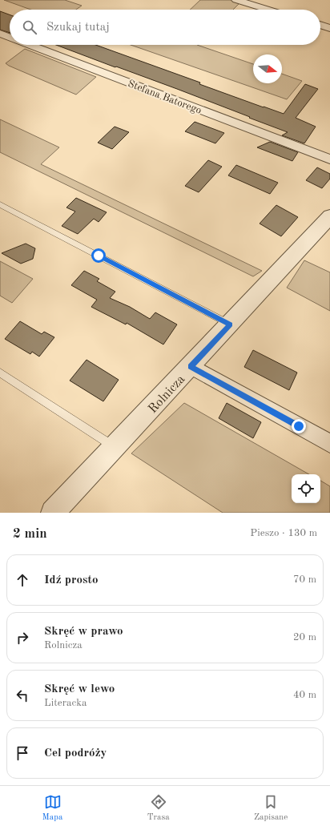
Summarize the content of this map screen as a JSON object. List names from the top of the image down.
{
  "streets": {
    "street": ["Stefana Batorego", "Rolnicza"]
  },
  "north": "right",
  "page": {
    "search": "Szukaj tutaj",
    "heading": ["2 min", "Pieszo · 130 m"],
    "list": [
      ["Idź prosto", "70 m"],
      ["Skręć w prawo", "Rolnicza", "20 m"],
      ["Skręć w lewo", "Literacka", "40 m"],
      "Cel podróży"
    ],
    "nav": ["Mapa", "Trasa", "Zapisane"]
  }
}
